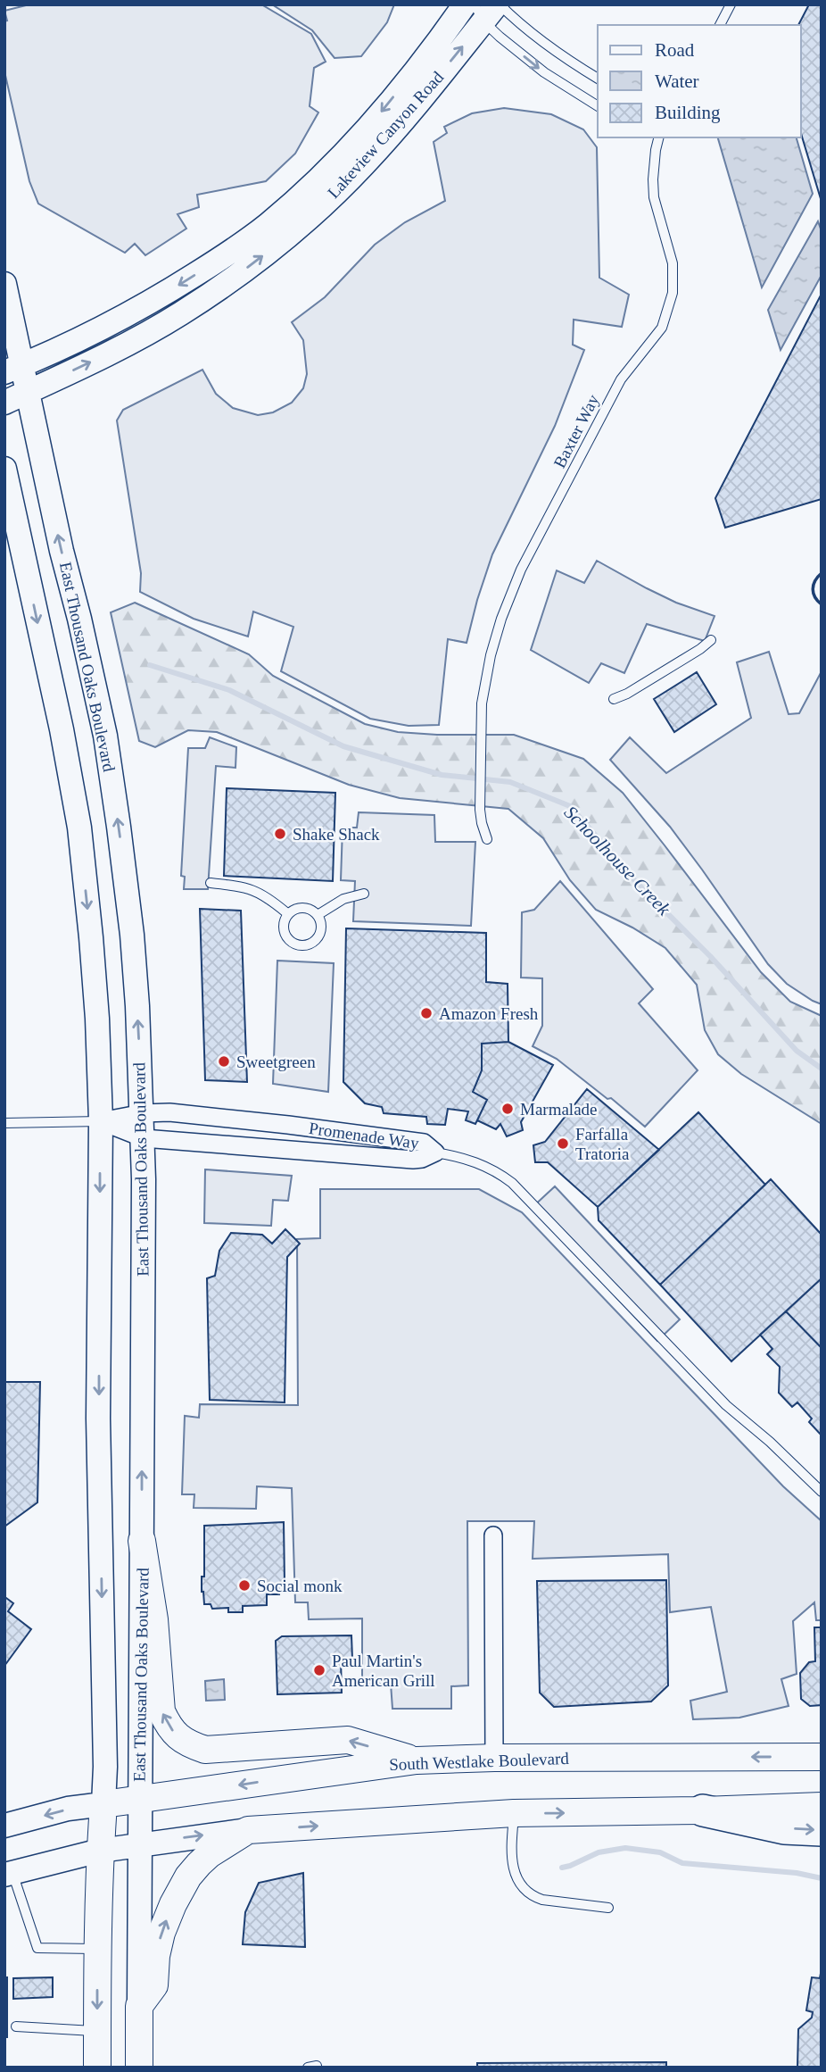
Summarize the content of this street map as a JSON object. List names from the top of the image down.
{
  "streets": {
    "main road": ["Lakeview Canyon Road", "East Thousand Oaks Boulevard", "South Westlake Boulevard"],
    "street": ["Promenade Way"],
    "lane": ["Baxter Way"]
  },
  "crossings": [
    ["Lakeview Canyon Road", "East Thousand Oaks Boulevard"],
    ["East Thousand Oaks Boulevard", "Promenade Way"],
    ["East Thousand Oaks Boulevard", "South Westlake Boulevard"]
  ],
  "water": ["Schoolhouse Creek"],
  "places": [
    "Shake Shack",
    "Amazon Fresh",
    "Sweetgreen",
    "Marmalade",
    "Farfalla Tratoria",
    "Social monk",
    "Paul Martin's American Grill"
  ],
  "legend": ["Road", "Water", "Building"]
}
